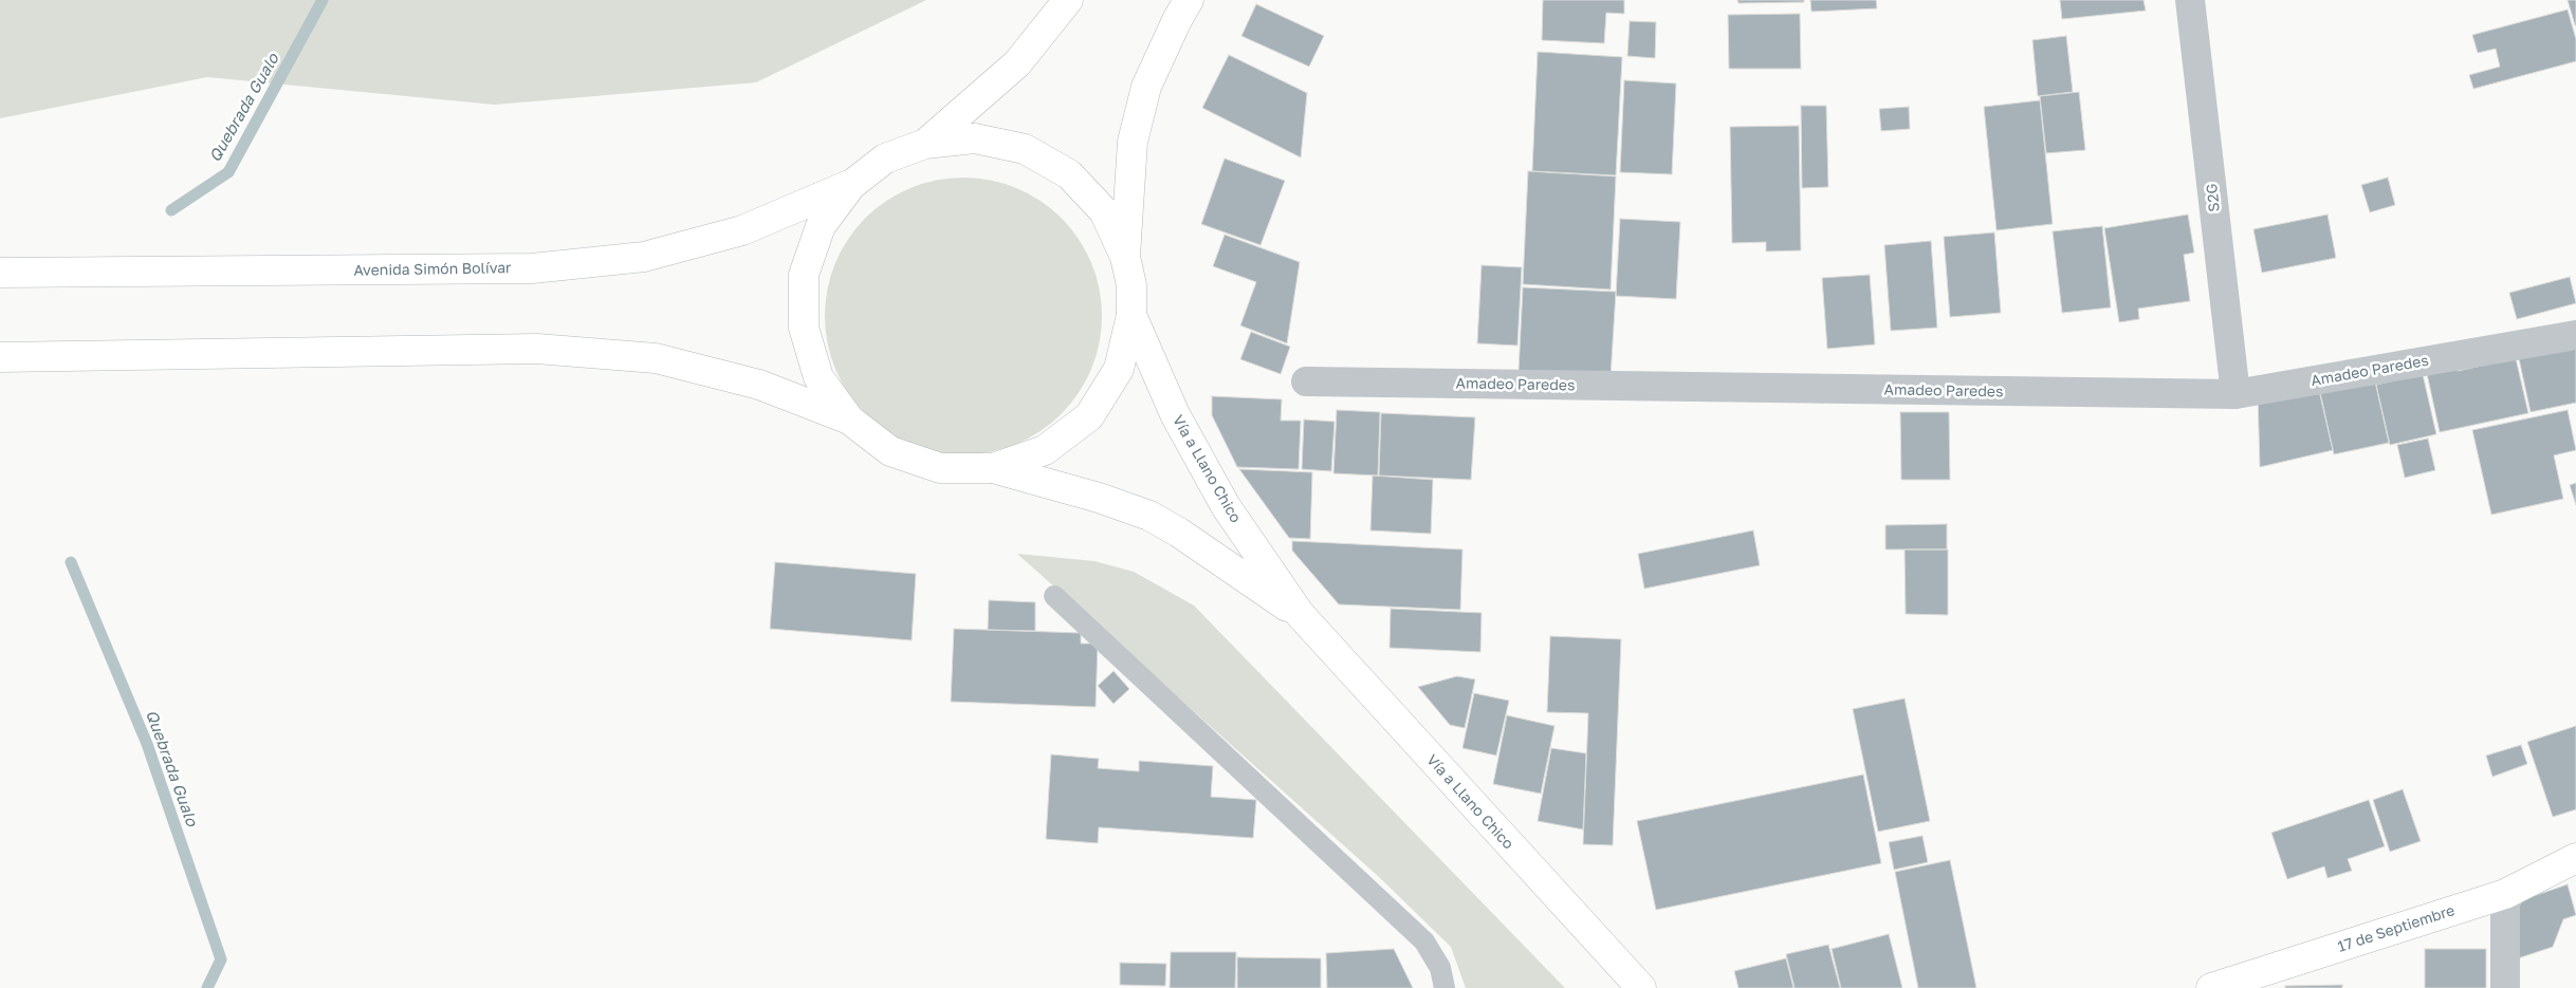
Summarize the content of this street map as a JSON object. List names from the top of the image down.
{
  "streets": {
    "main road": ["Avenida Simón Bolívar", "Vía a Llano Chico", "17 de Septiembre"],
    "street": ["S2G", "Amadeo Paredes"]
  },
  "crossings": [
    ["S2G", "Amadeo Paredes"]
  ],
  "water": ["Quebrada Gualo"]
}
